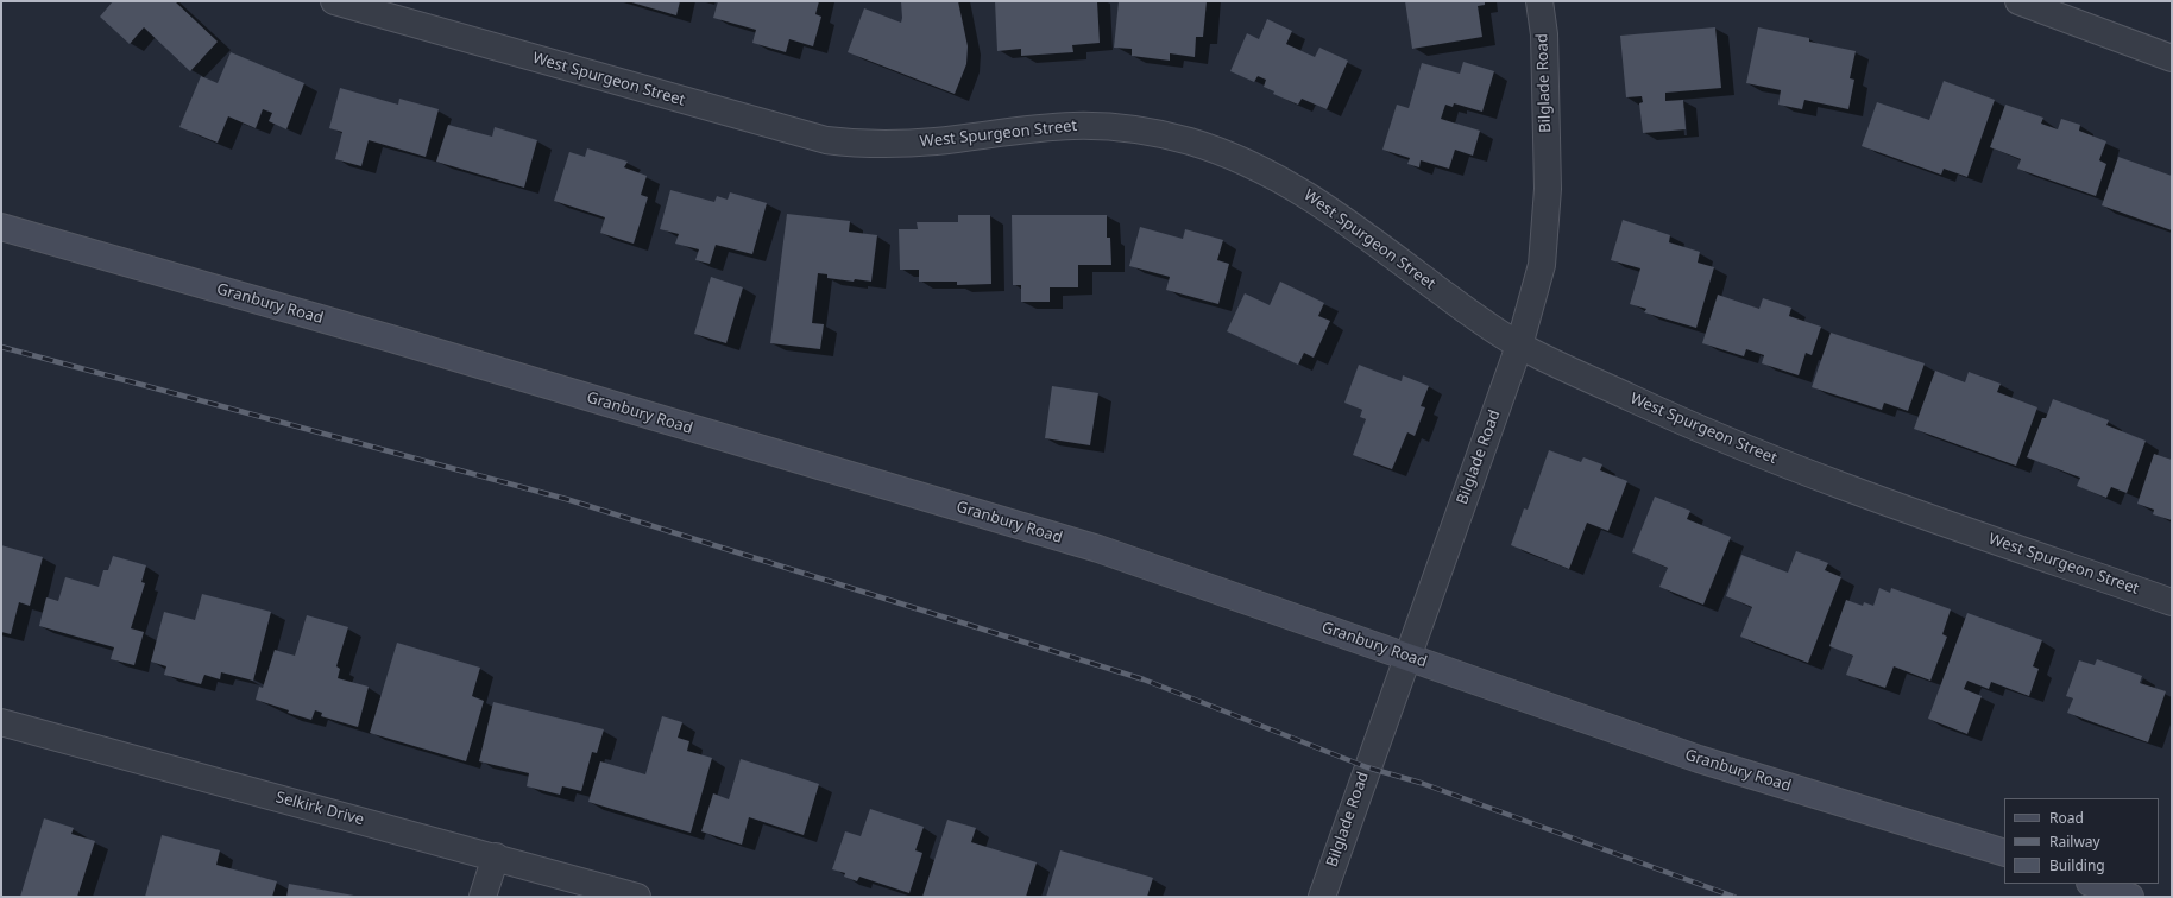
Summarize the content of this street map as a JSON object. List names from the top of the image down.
{
  "streets": {
    "main road": ["Granbury Road"],
    "street": ["West Spurgeon Street", "Bilglade Road", "Selkirk Drive"]
  },
  "crossings": [
    ["West Spurgeon Street", "Bilglade Road"],
    ["Bilglade Road", "Granbury Road"]
  ],
  "legend": ["Road", "Railway", "Building"]
}
